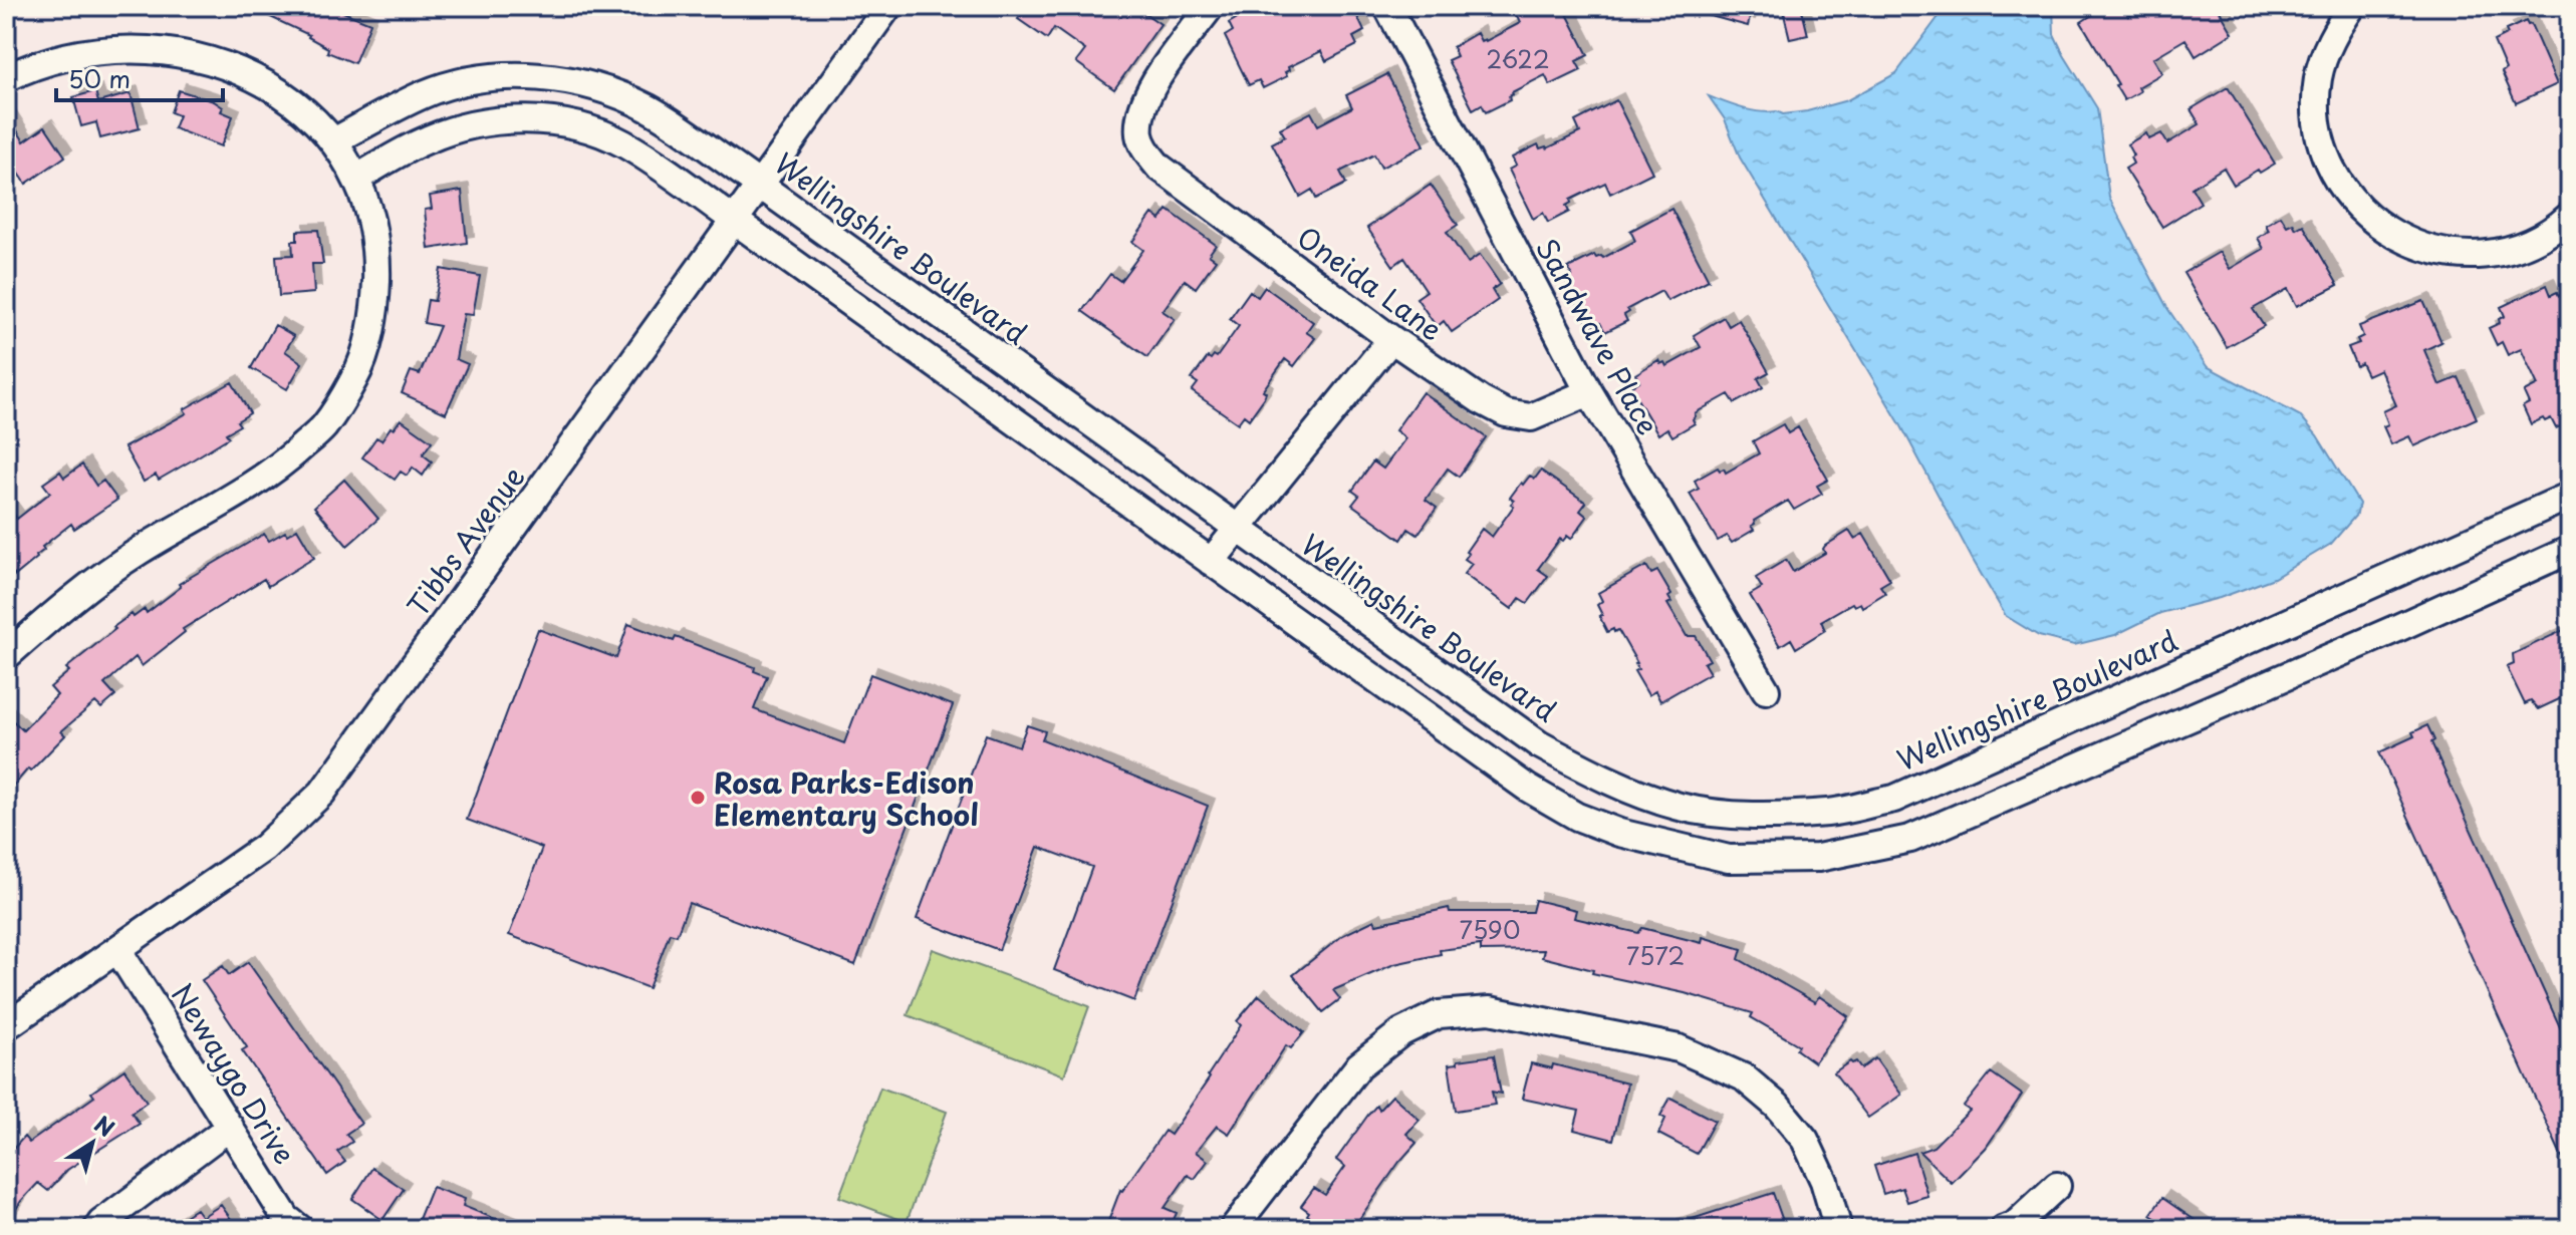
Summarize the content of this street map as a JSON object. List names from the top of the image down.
{
  "streets": {
    "street": [
      "Wellingshire Boulevard",
      "Oneida Lane",
      "Sandwave Place",
      "Tibbs Avenue",
      "Newaygo Drive"
    ]
  },
  "crossings": [
    ["Wellingshire Boulevard", "Tibbs Avenue"],
    ["Oneida Lane", "Sandwave Place"],
    ["Tibbs Avenue", "Newaygo Drive"]
  ],
  "places": ["Rosa Parks-Edison Elementary School"],
  "house_numbers": ["2622", "7590", "7572"],
  "scale_bar": "50 m",
  "north": "top right"
}
